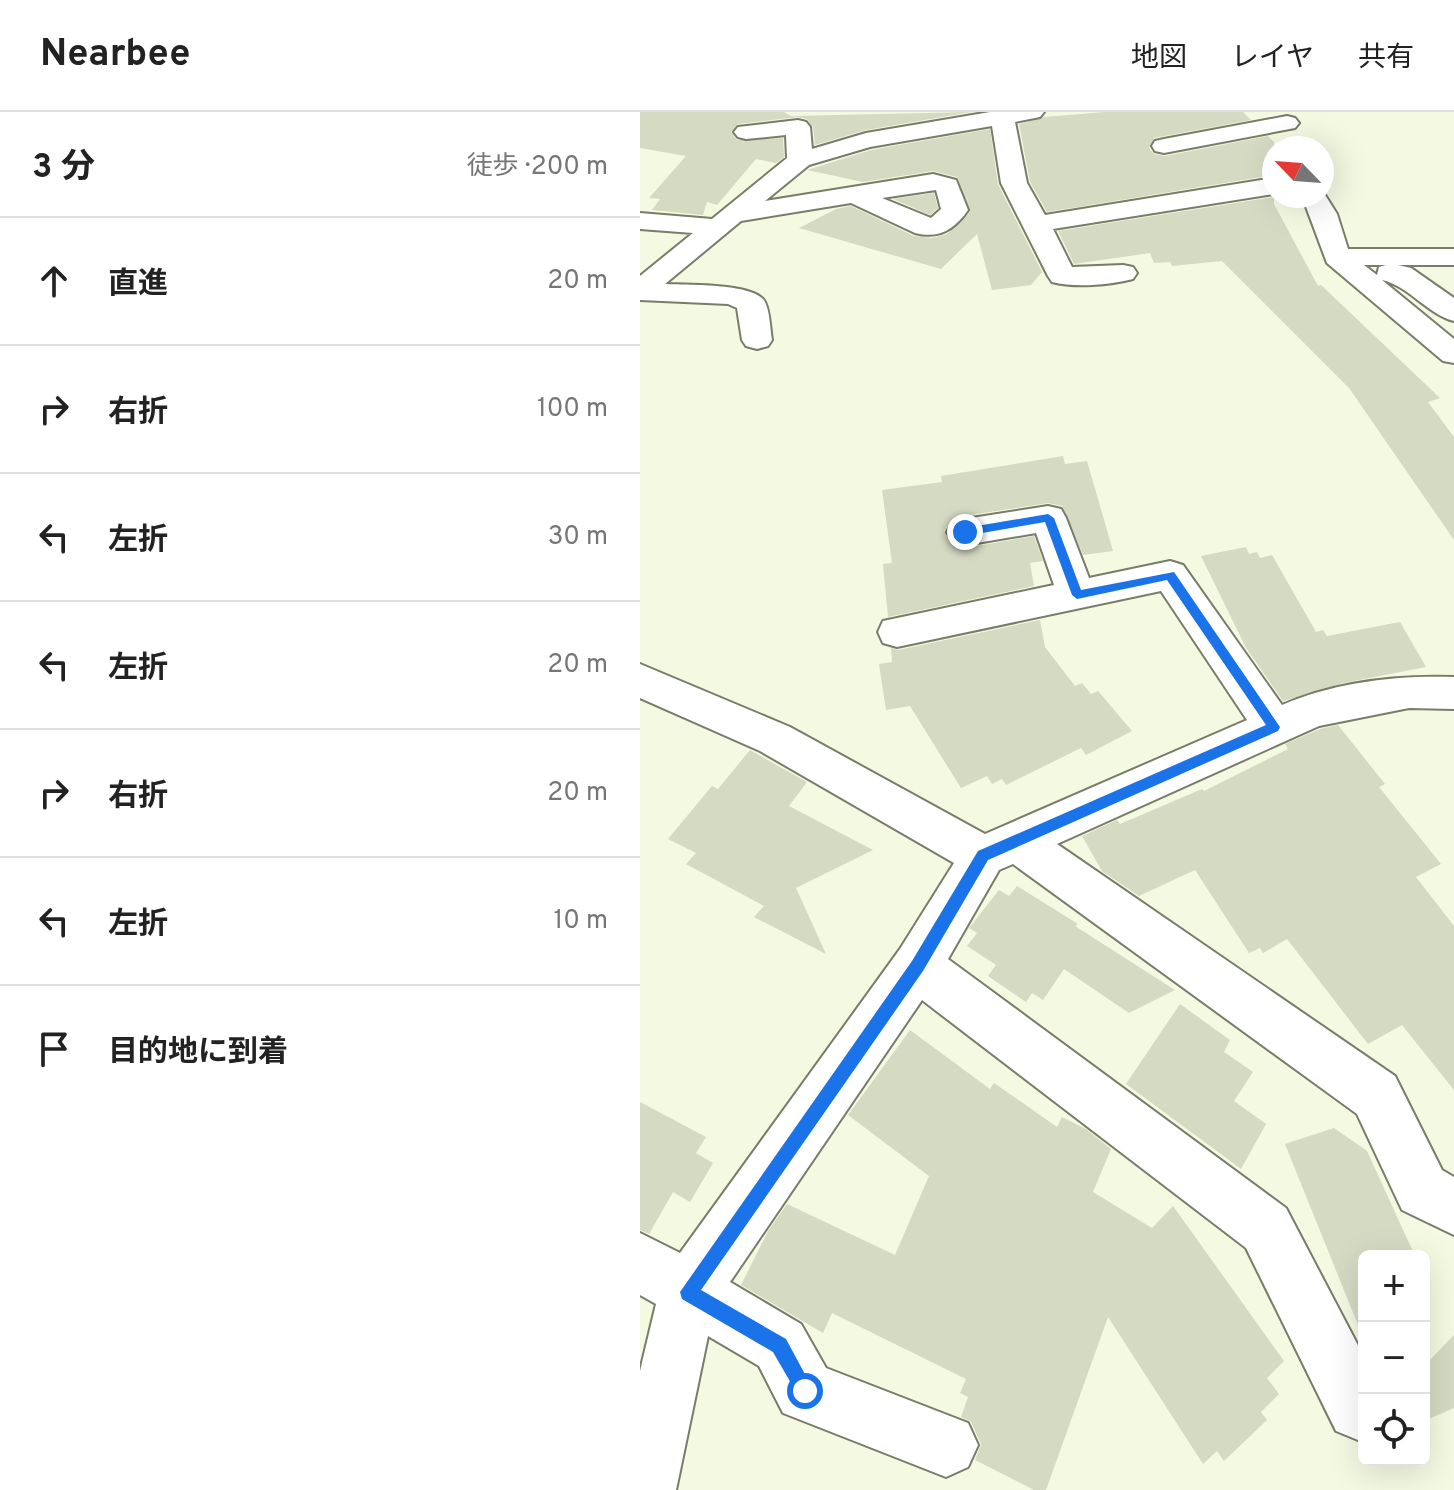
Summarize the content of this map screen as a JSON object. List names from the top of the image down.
{
  "north": "top left",
  "page": {
    "header": "Nearbee",
    "nav": ["地図", "レイヤ", "共有"],
    "heading": ["3 分", "徒歩 · 200 m"],
    "list": [
      ["直進", "20 m"],
      ["右折", "100 m"],
      ["左折", "30 m"],
      ["左折", "20 m"],
      ["右折", "20 m"],
      ["左折", "10 m"],
      "目的地に到着"
    ],
    "map_buttons": ["+", "−"]
  }
}
